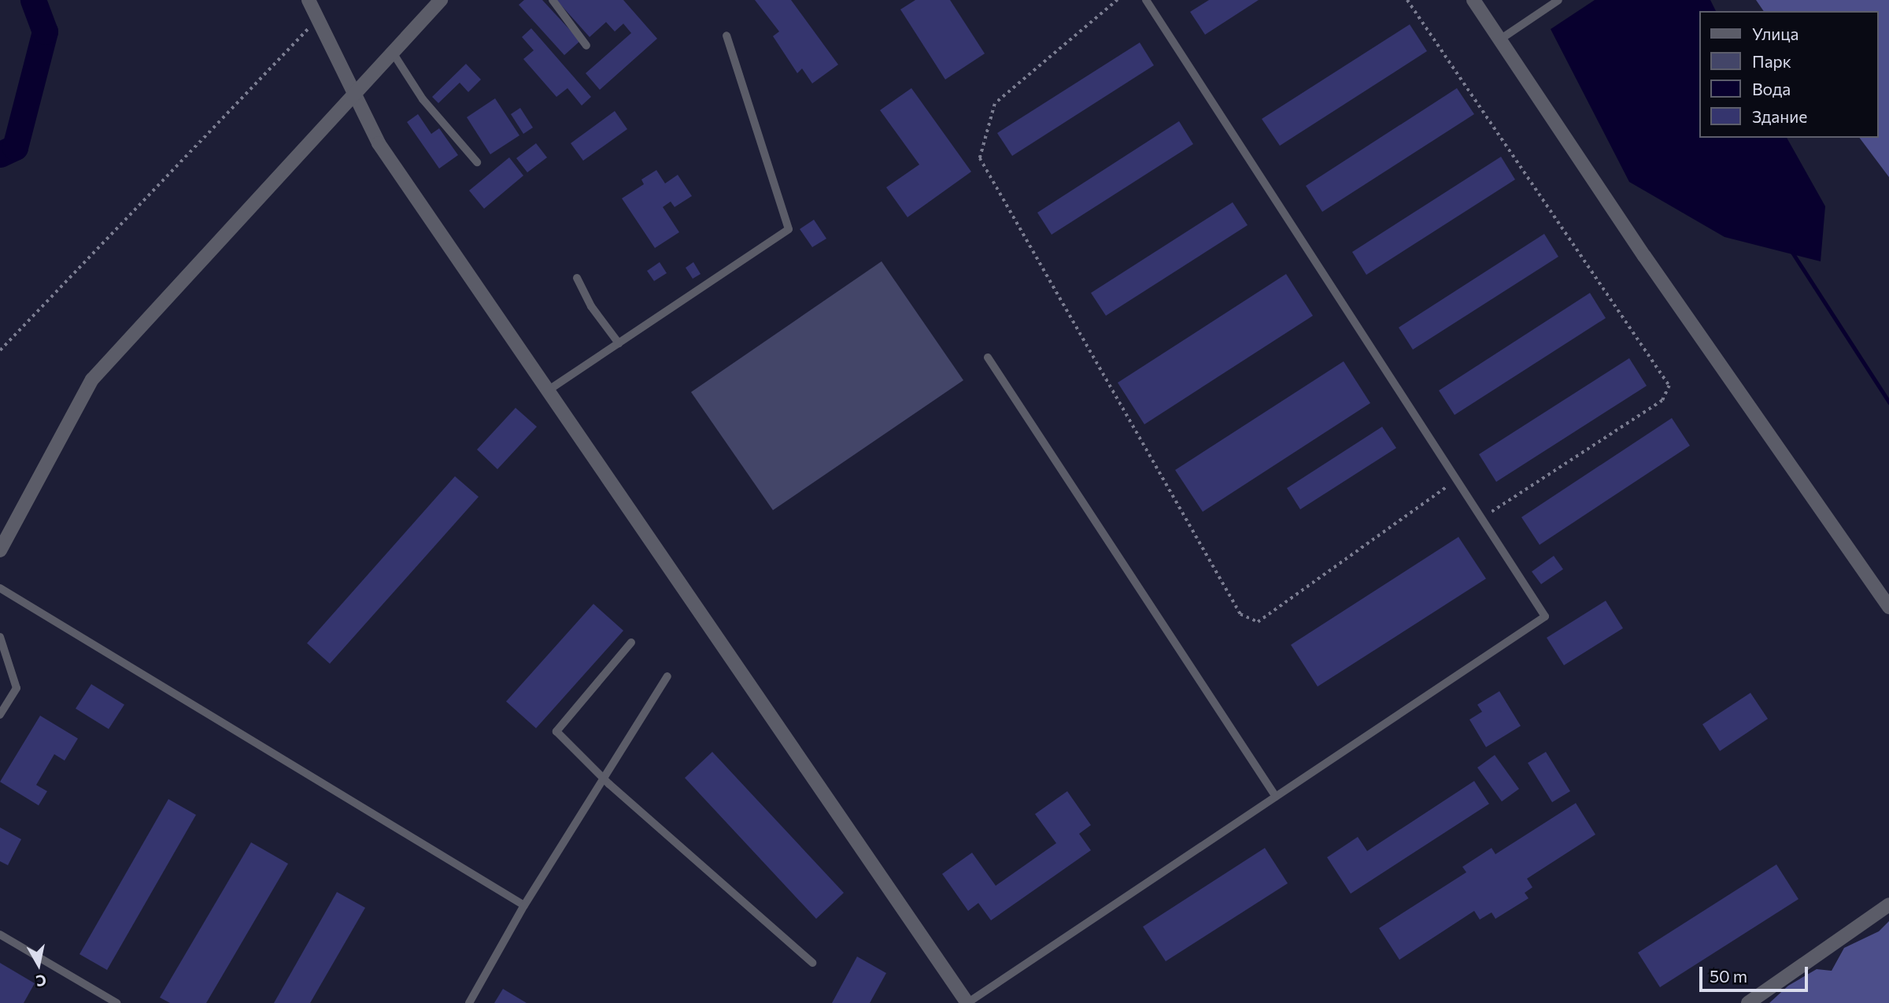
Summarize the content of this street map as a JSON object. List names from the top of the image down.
{
  "legend": [
    "Улица",
    "Парк",
    "Вода",
    "Здание"
  ],
  "scale_bar": "50 m",
  "north": "bottom"
}
